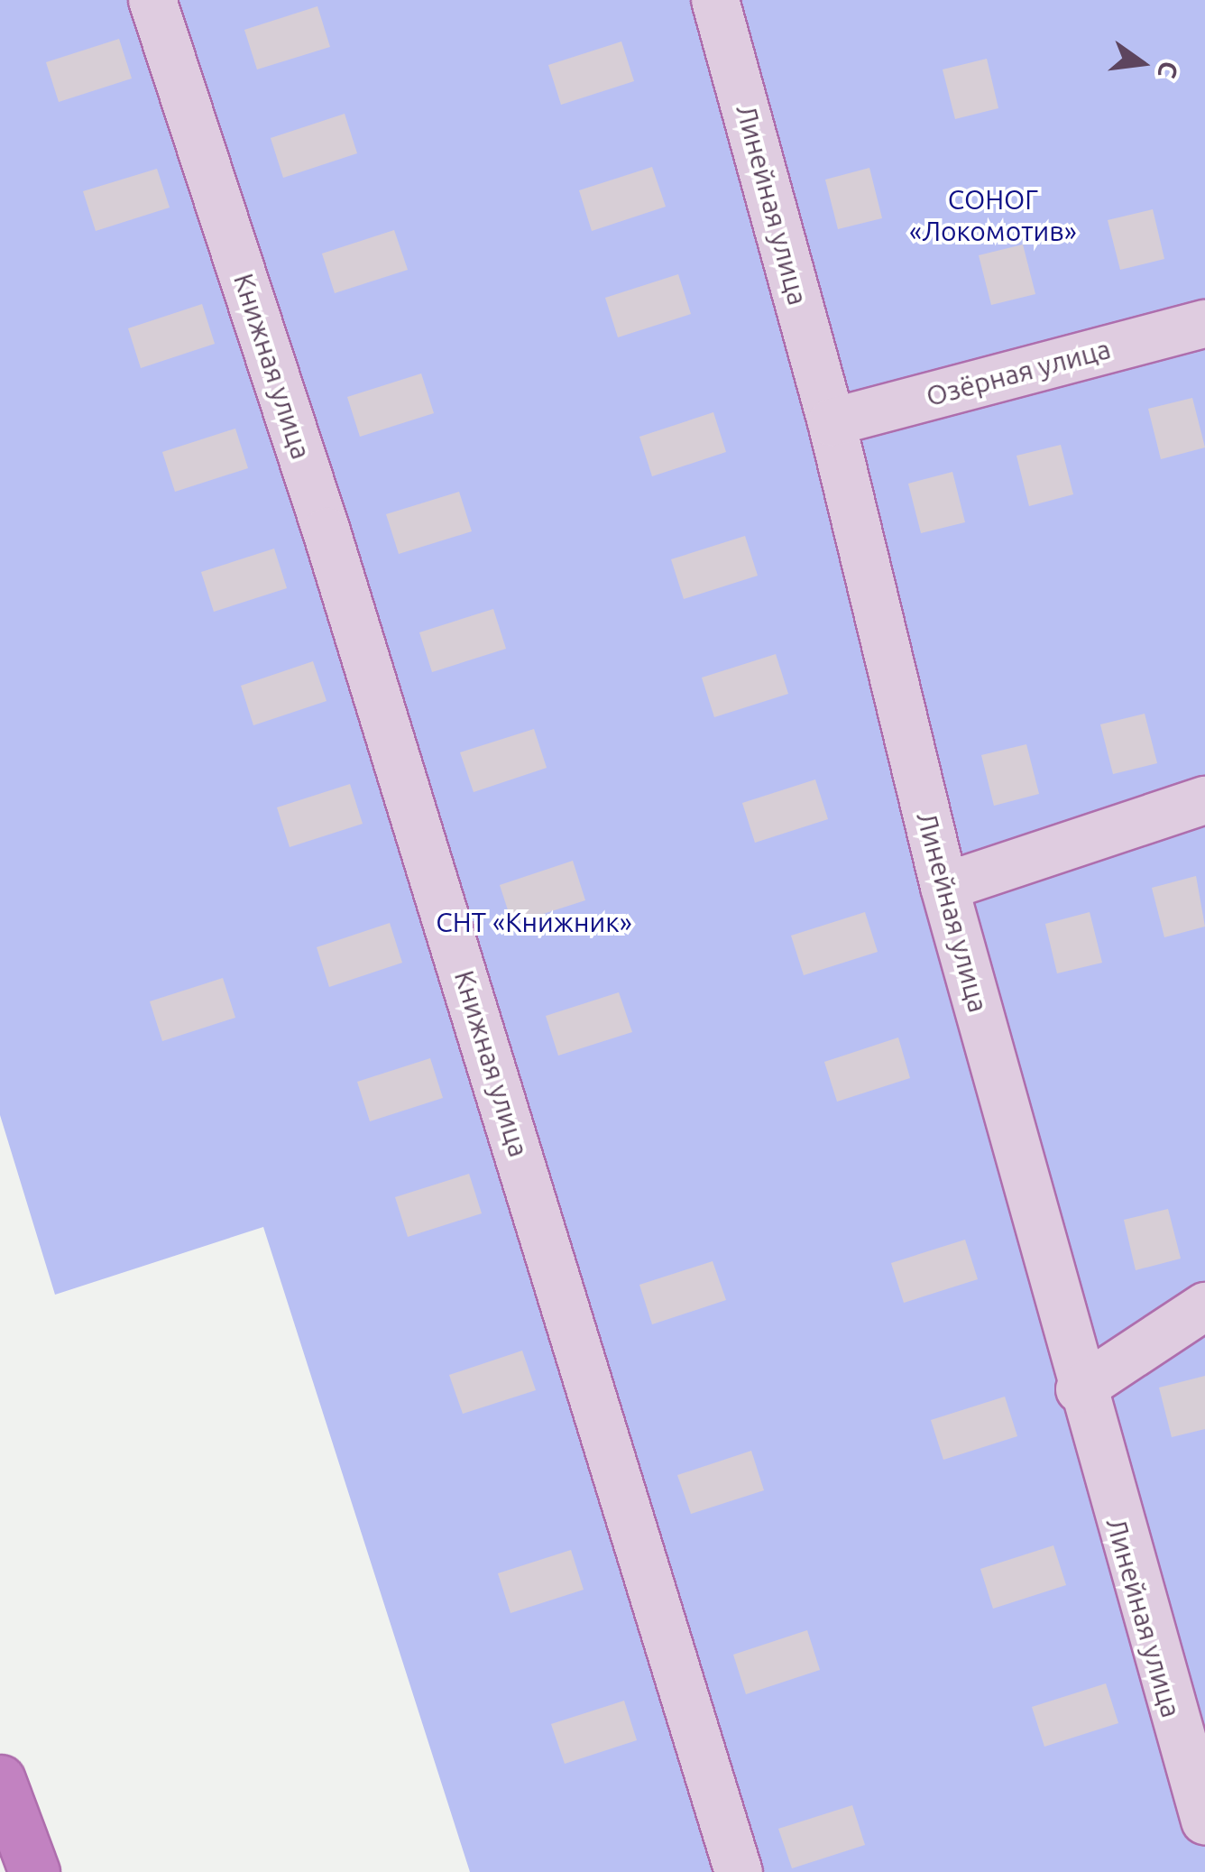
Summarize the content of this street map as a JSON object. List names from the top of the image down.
{
  "streets": {
    "street": ["Линейная улица", "Книжная улица", "Озёрная улица"]
  },
  "crossings": [
    ["Линейная улица", "Озёрная улица"]
  ],
  "parks": ["СОНОГ «Локомотив»", "СНТ «Книжник»"],
  "north": "right"
}
